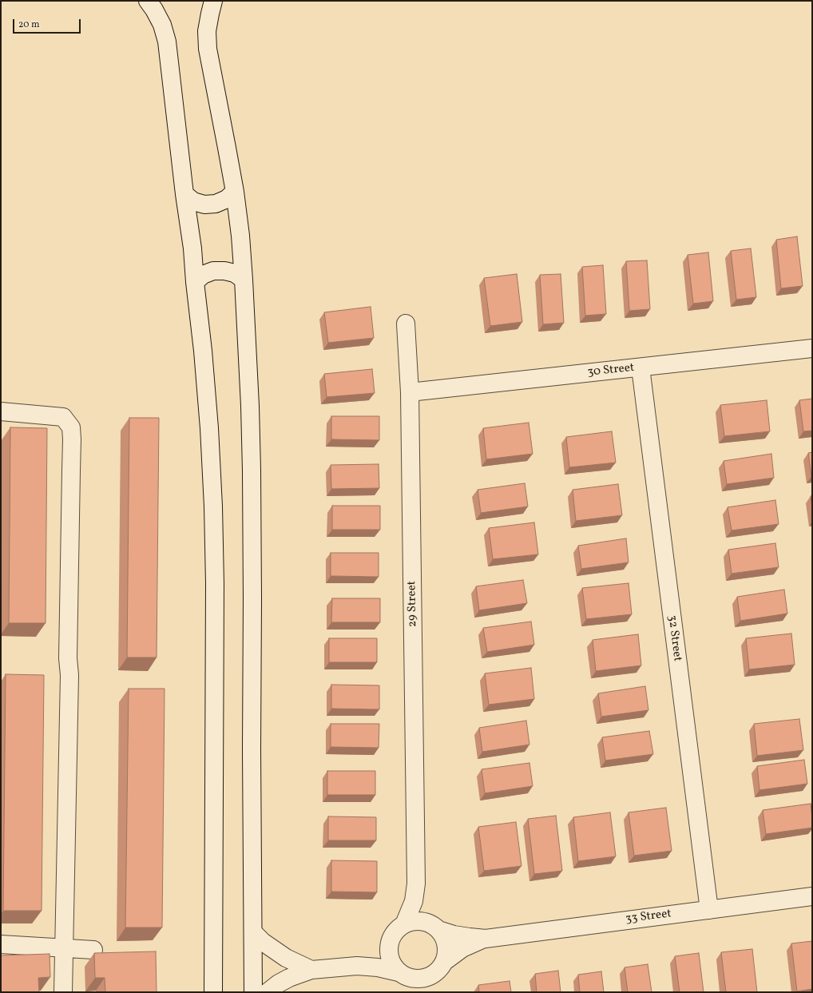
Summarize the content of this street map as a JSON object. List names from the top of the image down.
{
  "streets": {
    "street": [
      "30 Street",
      "29 Street",
      "32 Street",
      "33 Street"
    ]
  },
  "crossings": [
    ["30 Street", "29 Street"],
    ["30 Street", "32 Street"],
    ["29 Street", "33 Street"],
    ["32 Street", "33 Street"]
  ],
  "scale_bar": "20 m"
}
